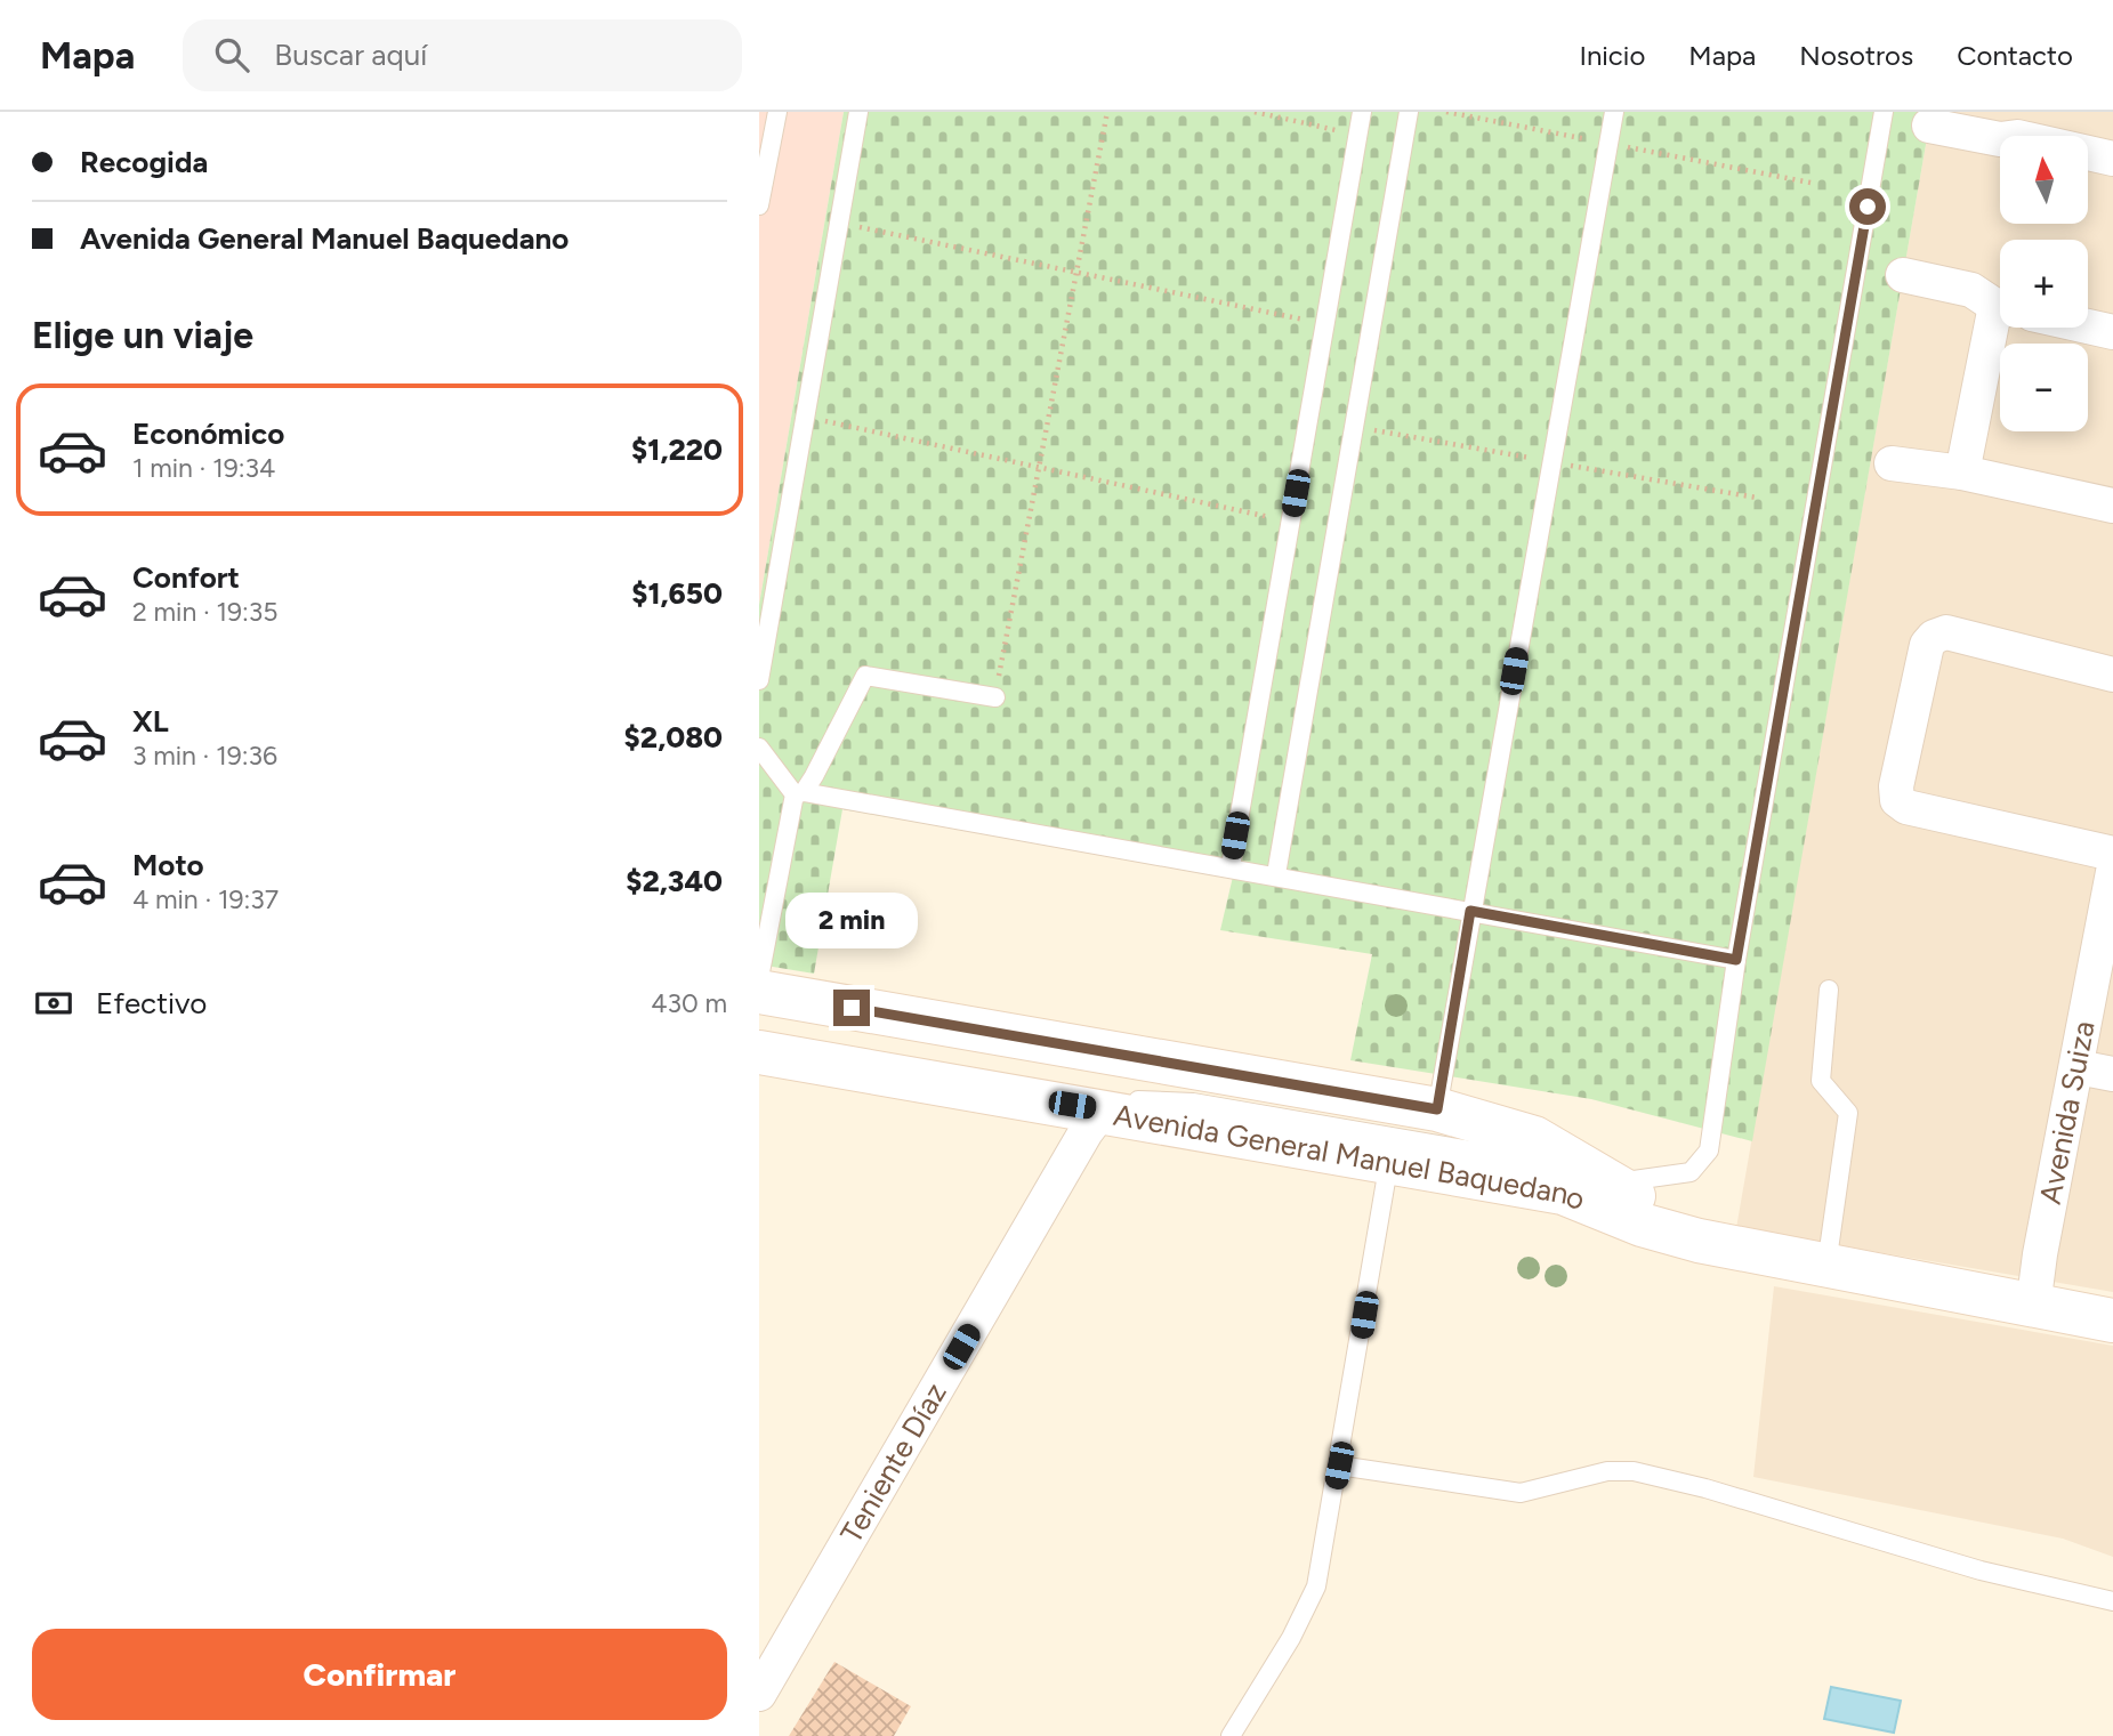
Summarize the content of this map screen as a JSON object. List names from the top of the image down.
{
  "streets": {
    "main road": ["Avenida General Manuel Baquedano"],
    "street": ["Avenida Suiza", "Teniente Díaz"]
  },
  "crossings": [
    ["Avenida Suiza", "Avenida General Manuel Baquedano"],
    ["Avenida General Manuel Baquedano", "Teniente Díaz"]
  ],
  "north": "top",
  "page": {
    "header": "Mapa",
    "search": "Buscar aquí",
    "nav": [
      "Inicio",
      "Mapa",
      "Nosotros",
      "Contacto"
    ],
    "banner": ["Recogida", "Avenida General Manuel Baquedano"],
    "map_buttons": ["+", "−"],
    "heading": "Elige un viaje",
    "list": [
      {
        "name": "Económico",
        "note": "1 min · 19:34",
        "value": "$1,220"
      },
      {
        "name": "Confort",
        "note": "2 min · 19:35",
        "value": "$1,650"
      },
      {
        "name": "XL",
        "note": "3 min · 19:36",
        "value": "$2,080"
      },
      {
        "name": "Moto",
        "note": "4 min · 19:37",
        "value": "$2,340"
      }
    ],
    "bubble": "2 min",
    "pay": ["Efectivo", "430 m"],
    "buttons": "Confirmar"
  }
}
